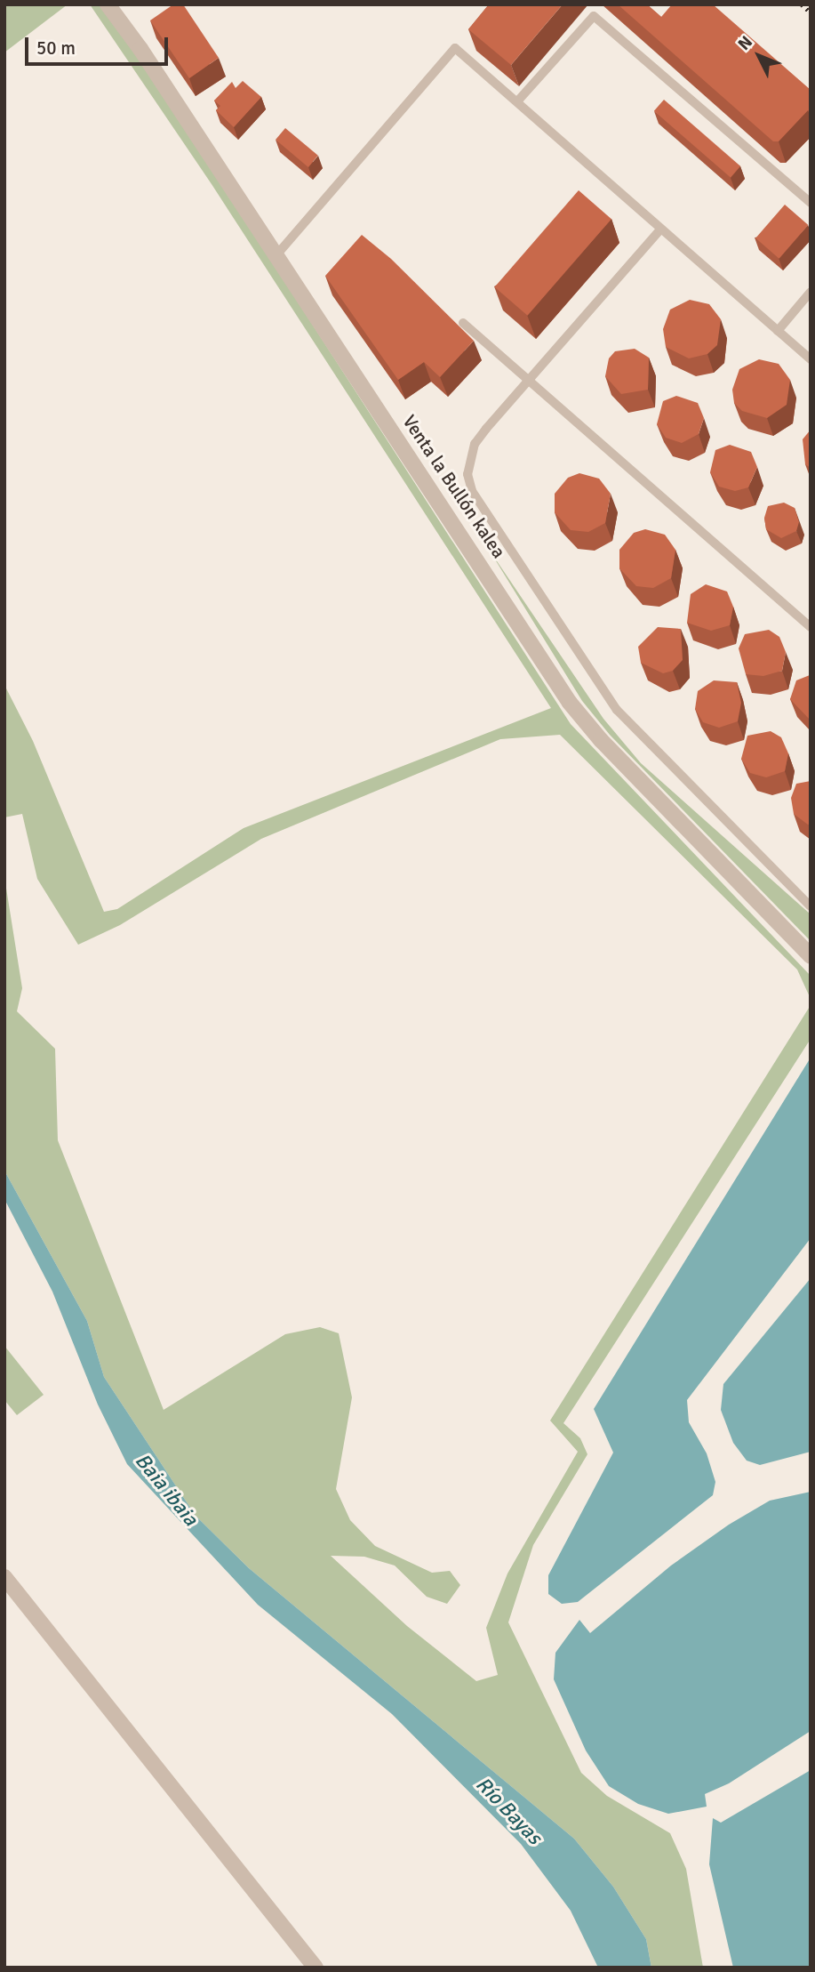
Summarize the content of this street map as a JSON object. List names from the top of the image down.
{
  "streets": {
    "street": ["Venta la Bullón kalea"]
  },
  "water": ["Baia ibaia", "Río Bayas"],
  "scale_bar": "50 m",
  "north": "top left"
}
